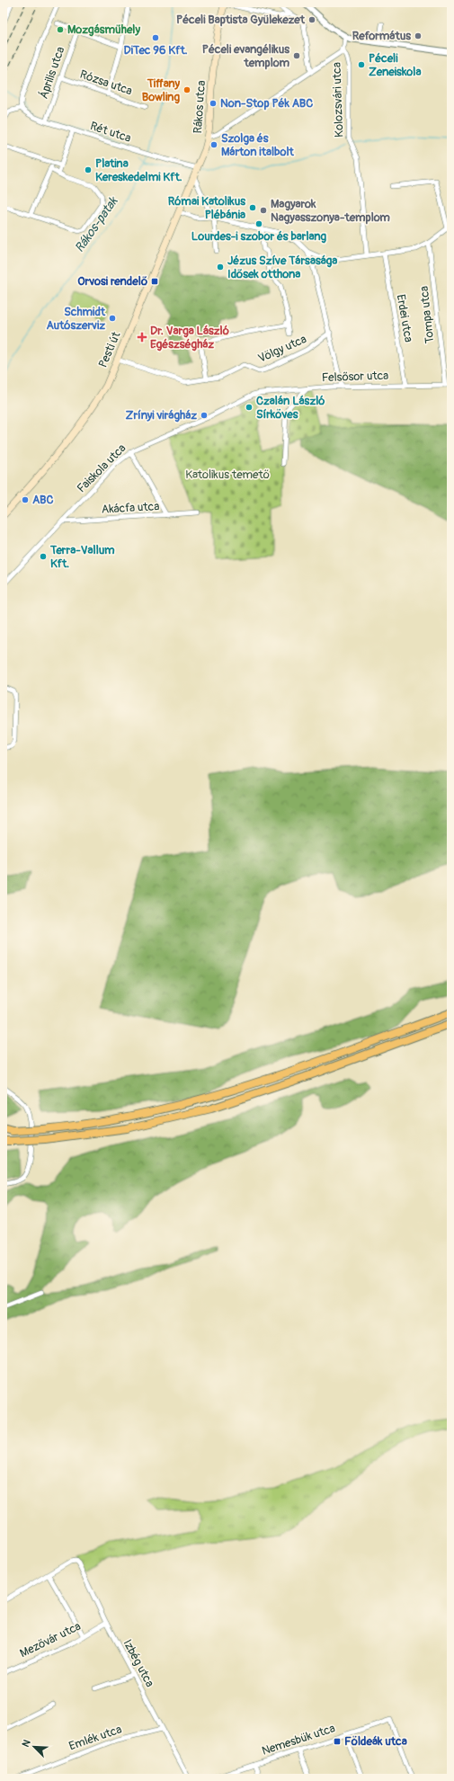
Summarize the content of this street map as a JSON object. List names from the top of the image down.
{
  "streets": {
    "main road": ["Rákos utca", "Pesti út"],
    "street": [
      "Április utca",
      "Rózsa utca",
      "Kolozsvári utca",
      "Rét utca",
      "Tompa utca",
      "Erdei utca",
      "Völgy utca",
      "Felsősor utca",
      "Faiskola utca",
      "Akácfa utca",
      "Mezővár utca",
      "Izbég utca",
      "Emlék utca",
      "Nemesbük utca"
    ]
  },
  "crossings": [
    ["Április utca", "Rózsa utca"],
    ["Április utca", "Rét utca"],
    ["Rákos utca", "Rét utca"],
    ["Rákos utca", "Pesti út"],
    ["Rét utca", "Pesti út"],
    ["Tompa utca", "Felsősor utca"],
    ["Erdei utca", "Felsősor utca"],
    ["Völgy utca", "Pesti út"],
    ["Felsősor utca", "Faiskola utca"],
    ["Faiskola utca", "Akácfa utca"],
    ["Mezővár utca", "Izbég utca"],
    ["Izbég utca", "Emlék utca"]
  ],
  "water": ["Rákos-patak"],
  "parks": ["Katolikus temető"],
  "places": {
    "other": [
      "Péceli Baptista Gyülekezet",
      "Mozgásműhely",
      "Református",
      "DiTec 96 Kft.",
      "Péceli evangélikus templom",
      "Péceli Zeneiskola",
      "Tiffany Bowling",
      "Non-Stop Pék ABC",
      "Szolga és Márton italbolt",
      "Platina Kereskedelmi Kft.",
      "Római Katolikus Plébánia",
      "Magyarok Nagyasszonya-templom",
      "Lourdes-i szobor és barlang",
      "Jézus Szíve Társasága Idősek otthona",
      "Schmidt Autószerviz",
      "Czalán László Sírköves",
      "Zrínyi virágház",
      "ABC",
      "Terra-Vallum Kft."
    ],
    "transit": ["Orvosi rendelő", "Földeák utca"],
    "health": ["Dr. Varga László Egészségház"]
  },
  "north": "top left"
}
